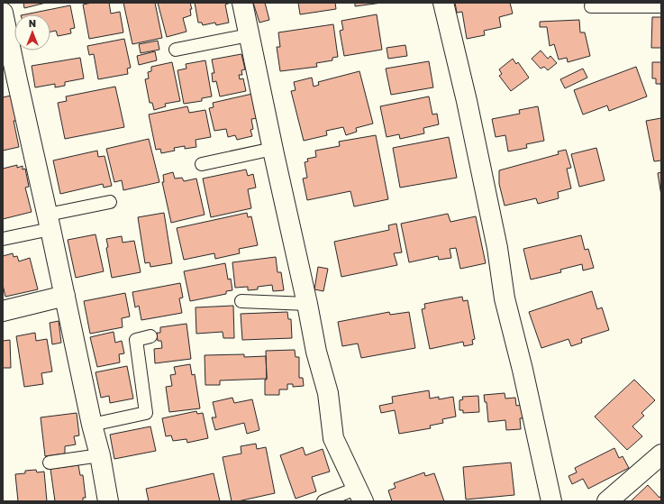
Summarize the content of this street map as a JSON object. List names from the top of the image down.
{
  "north": "top"
}
